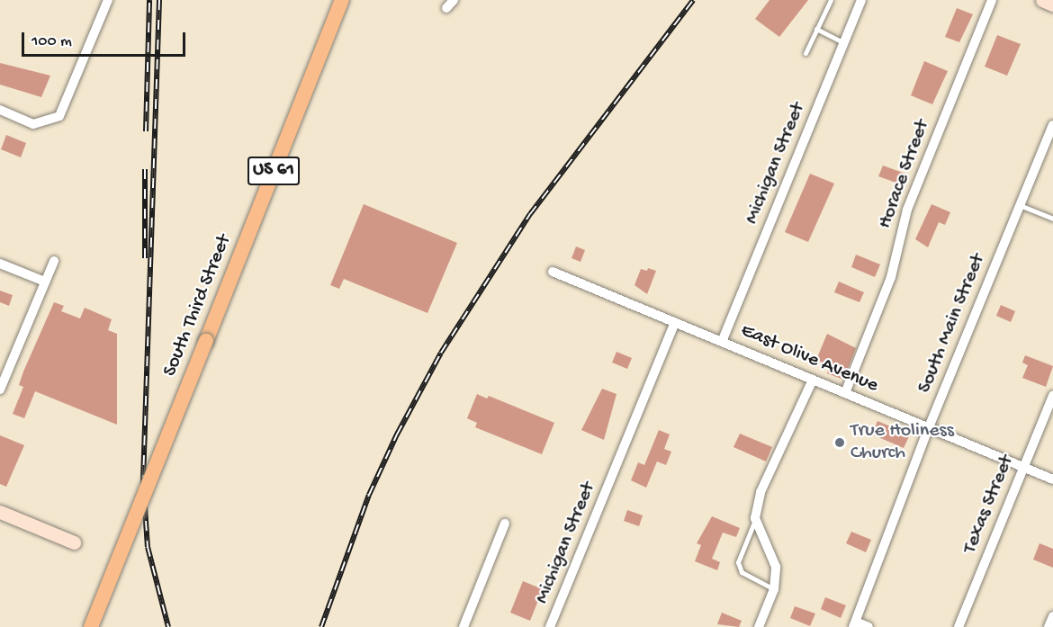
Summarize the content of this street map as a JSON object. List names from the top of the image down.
{
  "streets": {
    "main road": ["US 61", "South Third Street"],
    "street": [
      "Michigan Street",
      "Horace Street",
      "South Main Street",
      "East Olive Avenue",
      "Texas Street"
    ]
  },
  "crossings": [
    ["Michigan Street", "East Olive Avenue"],
    ["Horace Street", "East Olive Avenue"],
    ["South Main Street", "East Olive Avenue"],
    ["East Olive Avenue", "Texas Street"]
  ],
  "places": ["True Holiness Church"],
  "scale_bar": "100 m"
}
